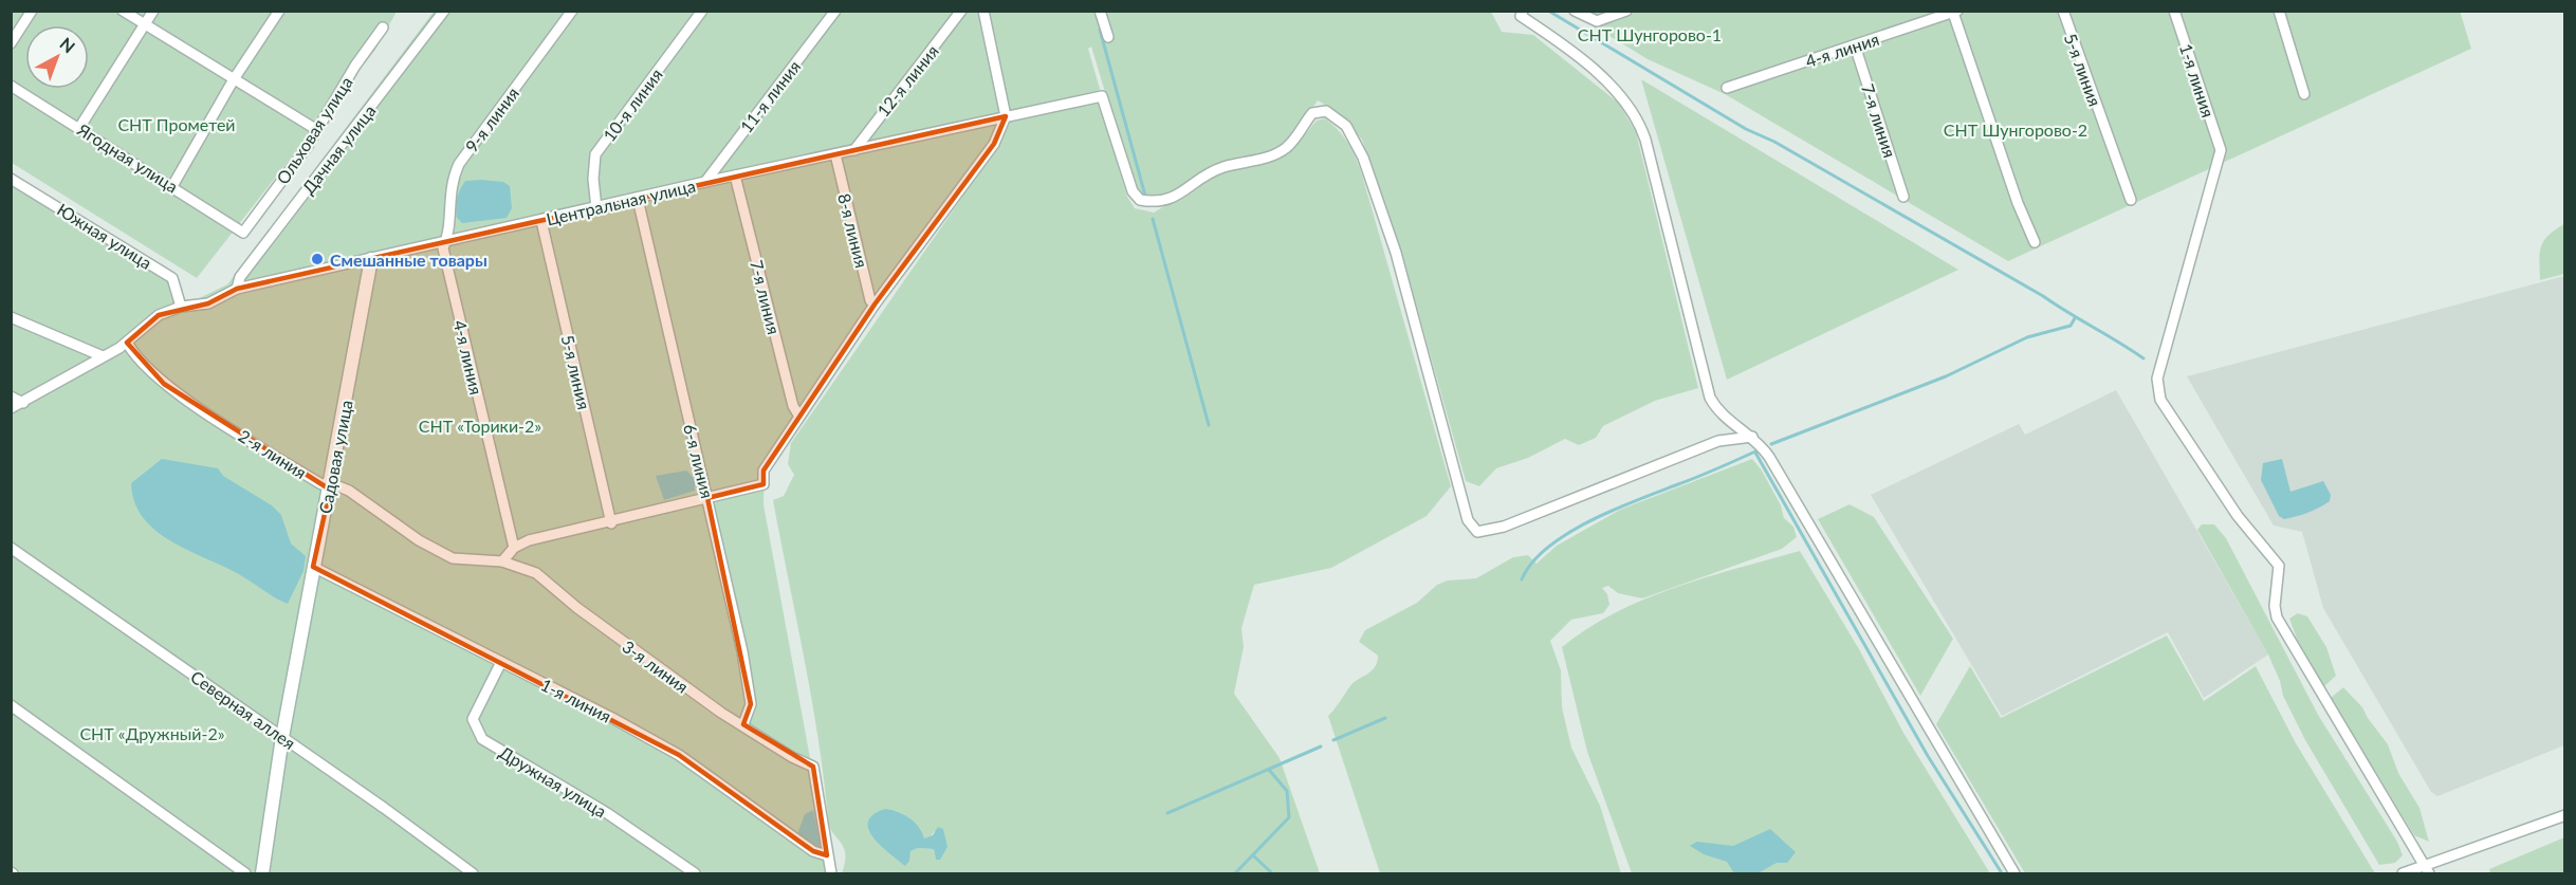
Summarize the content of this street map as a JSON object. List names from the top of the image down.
{
  "streets": {
    "street": [
      "4-я линия",
      "5-я линия",
      "12-я линия",
      "1-я линия",
      "11-я линия",
      "10-я линия",
      "9-я линия",
      "7-я линия",
      "Ольховая улица",
      "Дачная улица",
      "Ягодная улица",
      "Центральная улица",
      "8-я линия",
      "Южная улица",
      "2-я линия",
      "Садовая улица",
      "6-я линия",
      "3-я линия",
      "Северная аллея",
      "Дружная улица"
    ]
  },
  "crossings": [
    ["4-я линия", "9-я линия"],
    ["4-я линия", "7-я линия"],
    ["4-я линия", "Центральная улица"],
    ["5-я линия", "Центральная улица"],
    ["12-я линия", "Центральная улица"],
    ["1-я линия", "Садовая улица"],
    ["1-я линия", "3-я линия"],
    ["1-я линия", "Дружная улица"],
    ["11-я линия", "Центральная улица"],
    ["10-я линия", "Центральная улица"],
    ["9-я линия", "Центральная улица"],
    ["7-я линия", "Центральная улица"],
    ["Ольховая улица", "Ягодная улица"],
    ["Дачная улица", "Центральная улица"],
    ["Центральная улица", "8-я линия"],
    ["Центральная улица", "Южная улица"],
    ["Центральная улица", "2-я линия"],
    ["Центральная улица", "Садовая улица"],
    ["Центральная улица", "6-я линия"],
    ["2-я линия", "Садовая улица"],
    ["2-я линия", "3-я линия"],
    ["Садовая улица", "Северная аллея"],
    ["6-я линия", "3-я линия"]
  ],
  "parks": [
    "СНТ Шунгорово-1",
    "СНТ Прометей",
    "СНТ Шунгорово-2",
    "СНТ «Торики-2»",
    "СНТ «Дружный-2»"
  ],
  "places": ["Смешанные товары"],
  "north": "top right"
}
